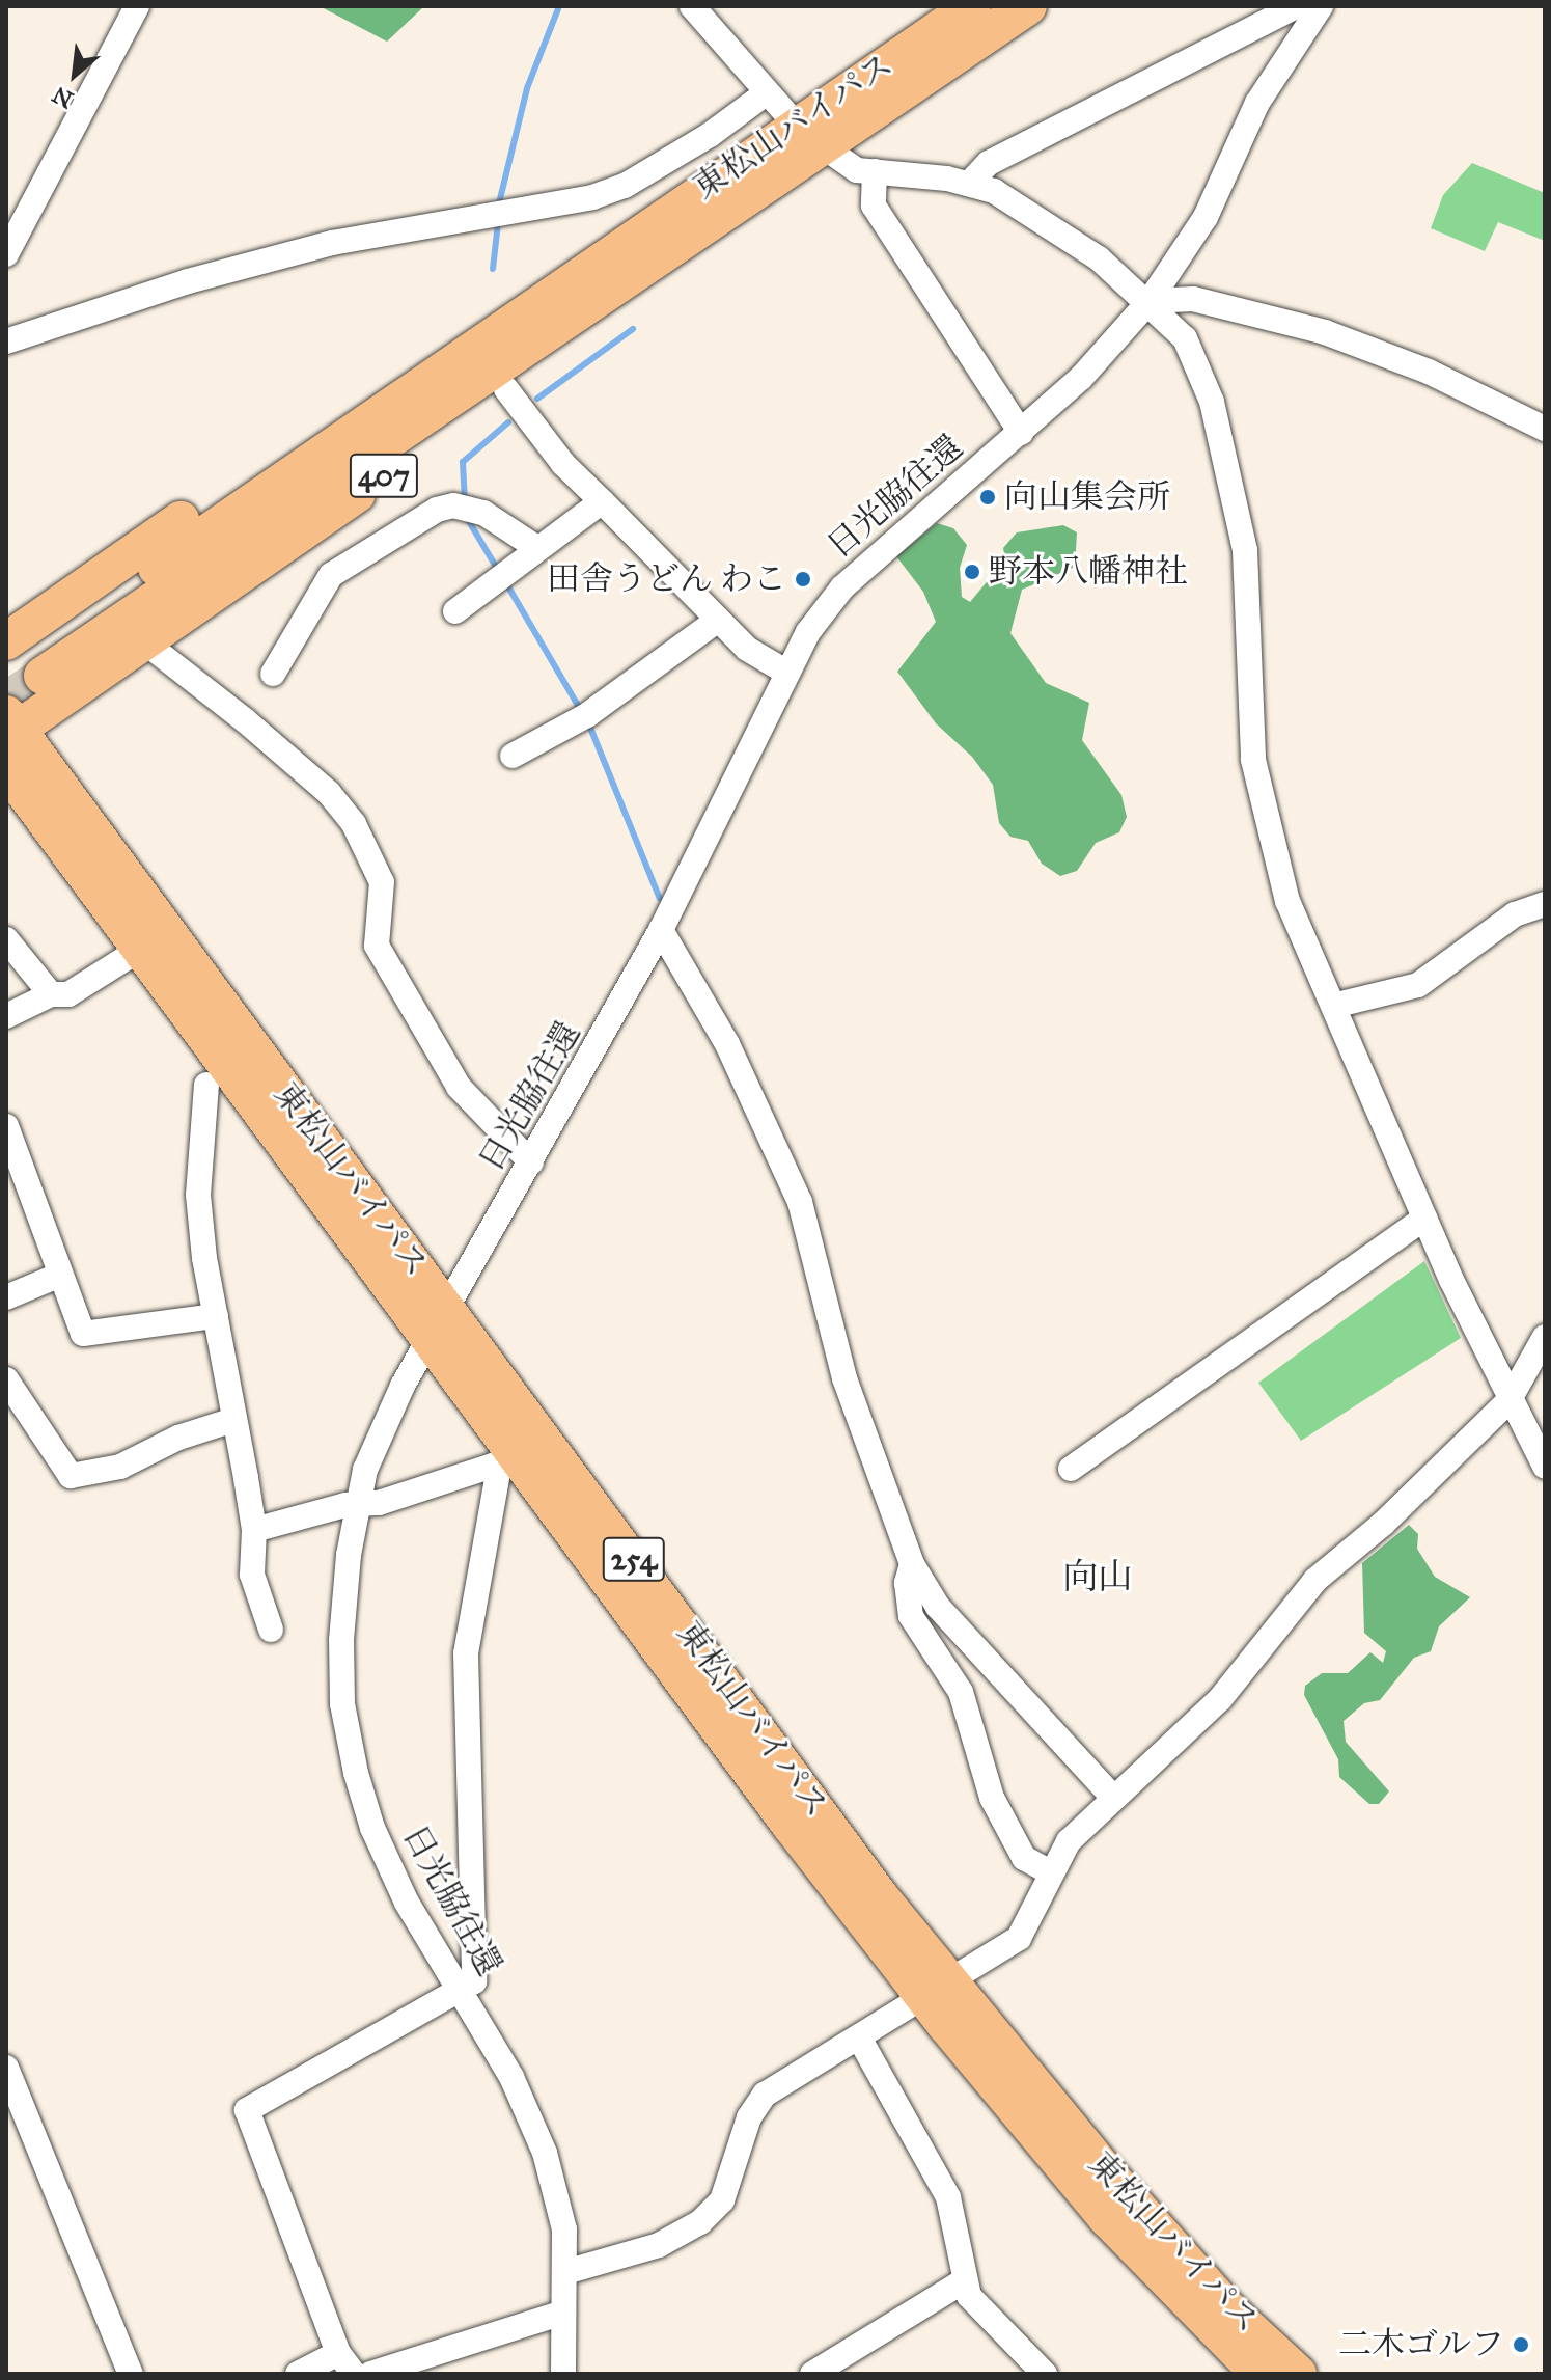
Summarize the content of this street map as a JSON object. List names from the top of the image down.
{
  "streets": {
    "highway": ["東松山バイパス", "407", "254"],
    "street": ["日光脇往還"]
  },
  "crossings": [
    ["東松山バイパス", "407"],
    ["東松山バイパス", "日光脇往還"]
  ],
  "districts": ["向山"],
  "places": [
    "向山集会所",
    "野本八幡神社",
    "田舎うどん わこ",
    "二木ゴルフ"
  ],
  "north": "bottom left"
}
